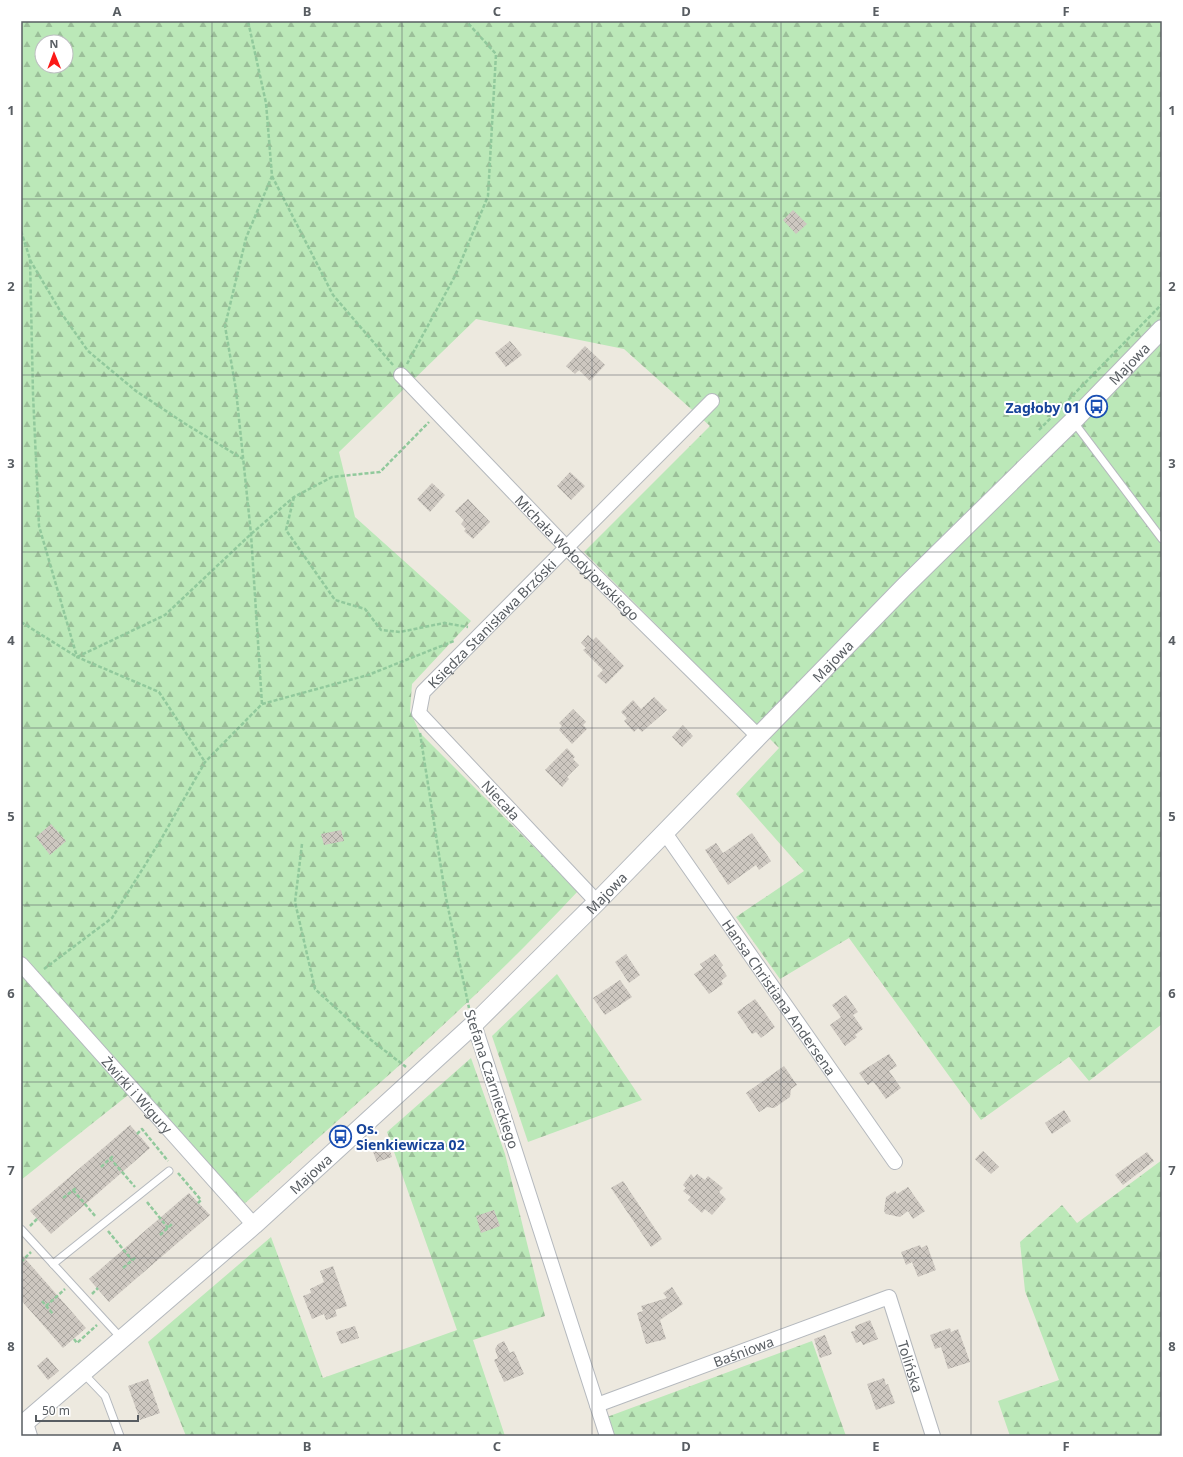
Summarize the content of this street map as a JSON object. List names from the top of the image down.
{
  "streets": {
    "street": [
      "Majowa",
      "Michała Wołodyjowskiego",
      "Księdza Stanisława Brzóski",
      "Niecała",
      "Hansa Christiana Andersena",
      "Stefana Czarnieckiego",
      "Żwirki i Wigury",
      "Baśniowa",
      "Tolińska"
    ]
  },
  "crossings": [
    ["Majowa", "Michała Wołodyjowskiego"],
    ["Majowa", "Niecała"],
    ["Majowa", "Hansa Christiana Andersena"],
    ["Majowa", "Stefana Czarnieckiego"],
    ["Majowa", "Żwirki i Wigury"],
    ["Michała Wołodyjowskiego", "Księdza Stanisława Brzóski"],
    ["Księdza Stanisława Brzóski", "Niecała"],
    ["Księdza Stanisława Brzóski", "Stefana Czarnieckiego"],
    ["Niecała", "Stefana Czarnieckiego"],
    ["Stefana Czarnieckiego", "Baśniowa"],
    ["Baśniowa", "Tolińska"]
  ],
  "places": {
    "bus stop": ["Zagłoby 01", "Os. Sienkiewicza 02"]
  },
  "scale_bar": "50 m",
  "north": "top",
  "grid": {
    "columns": [
      "A",
      "B",
      "C",
      "D",
      "E",
      "F"
    ],
    "rows": [
      "1",
      "2",
      "3",
      "4",
      "5",
      "6",
      "7",
      "8"
    ]
  }
}
